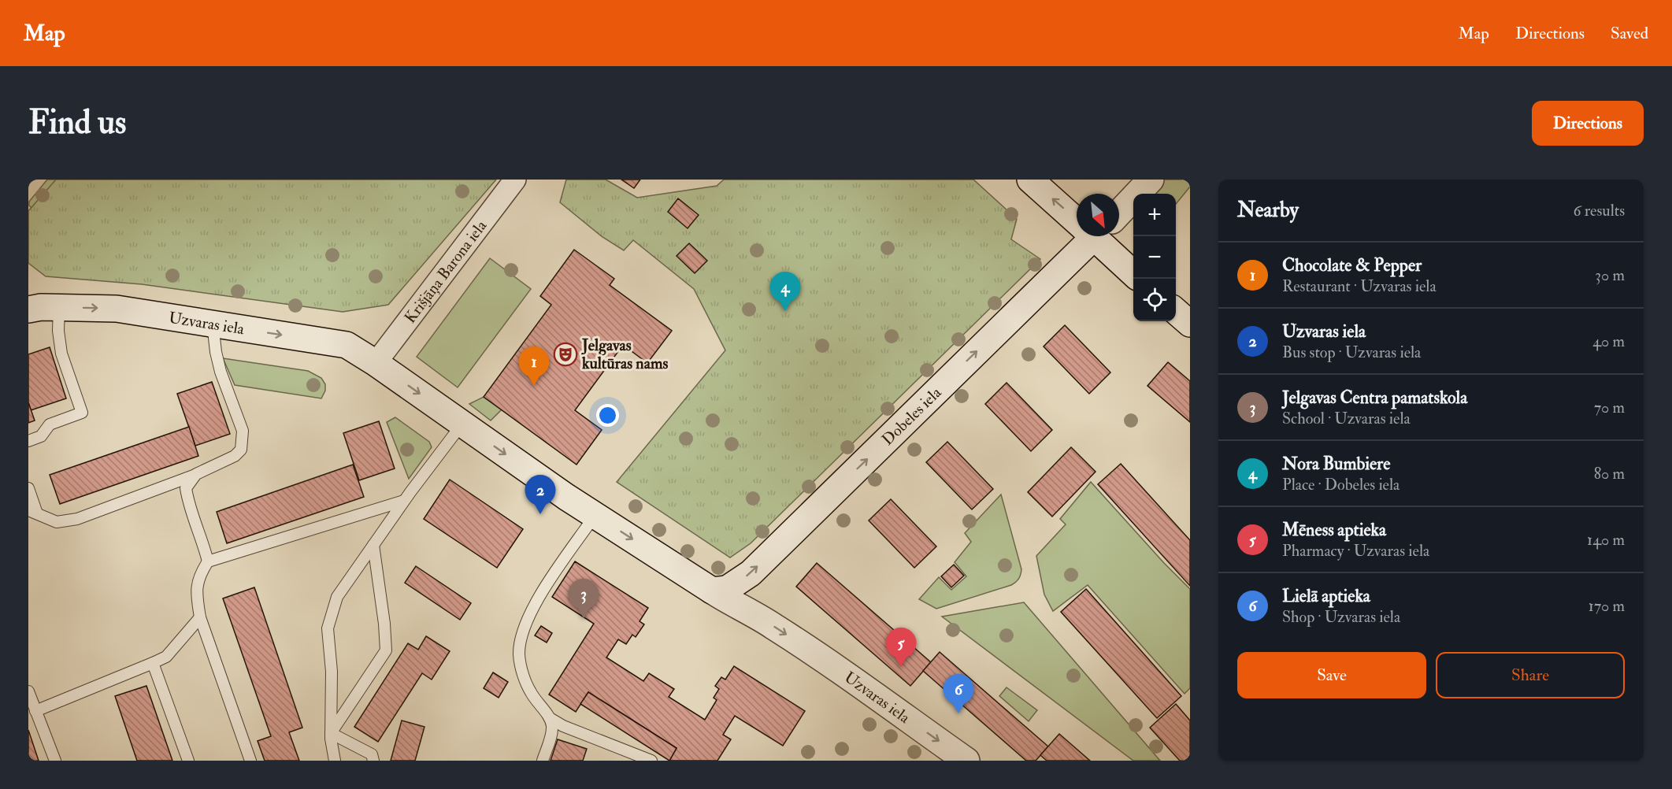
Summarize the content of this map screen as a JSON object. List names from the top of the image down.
{
  "streets": {
    "main road": ["Uzvaras iela", "Dobeles iela"],
    "street": ["Krišjāņa Barona iela"]
  },
  "crossings": [
    ["Krišjāņa Barona iela", "Uzvaras iela"],
    ["Uzvaras iela", "Dobeles iela"]
  ],
  "one_way": ["Uzvaras iela", "Dobeles iela"],
  "places": {
    "theatre": ["Jelgavas kultūras nams"]
  },
  "north": "bottom right",
  "page": {
    "header": "Map",
    "nav": ["Map", "Directions", "Saved"],
    "buttons": [
      "Directions",
      ["Save", "Share"]
    ],
    "title": "Find us",
    "heading": ["Nearby", "6 results"],
    "map_buttons": ["+", "−"],
    "list": [
      {
        "mark": "1",
        "name": "Chocolate & Pepper",
        "note": "Restaurant · Uzvaras iela",
        "value": "30 m"
      },
      {
        "mark": "2",
        "name": "Uzvaras iela",
        "note": "Bus stop · Uzvaras iela",
        "value": "40 m"
      },
      {
        "mark": "3",
        "name": "Jelgavas Centra pamatskola",
        "note": "School · Uzvaras iela",
        "value": "70 m"
      },
      {
        "mark": "4",
        "name": "Nora Bumbiere",
        "note": "Place · Dobeles iela",
        "value": "80 m"
      },
      {
        "mark": "5",
        "name": "Mēness aptieka",
        "note": "Pharmacy · Uzvaras iela",
        "value": "140 m"
      },
      {
        "mark": "6",
        "name": "Lielā aptieka",
        "note": "Shop · Uzvaras iela",
        "value": "170 m"
      }
    ],
    "pins": [
      "4",
      "1",
      "2",
      "3",
      "5",
      "6"
    ]
  }
}
